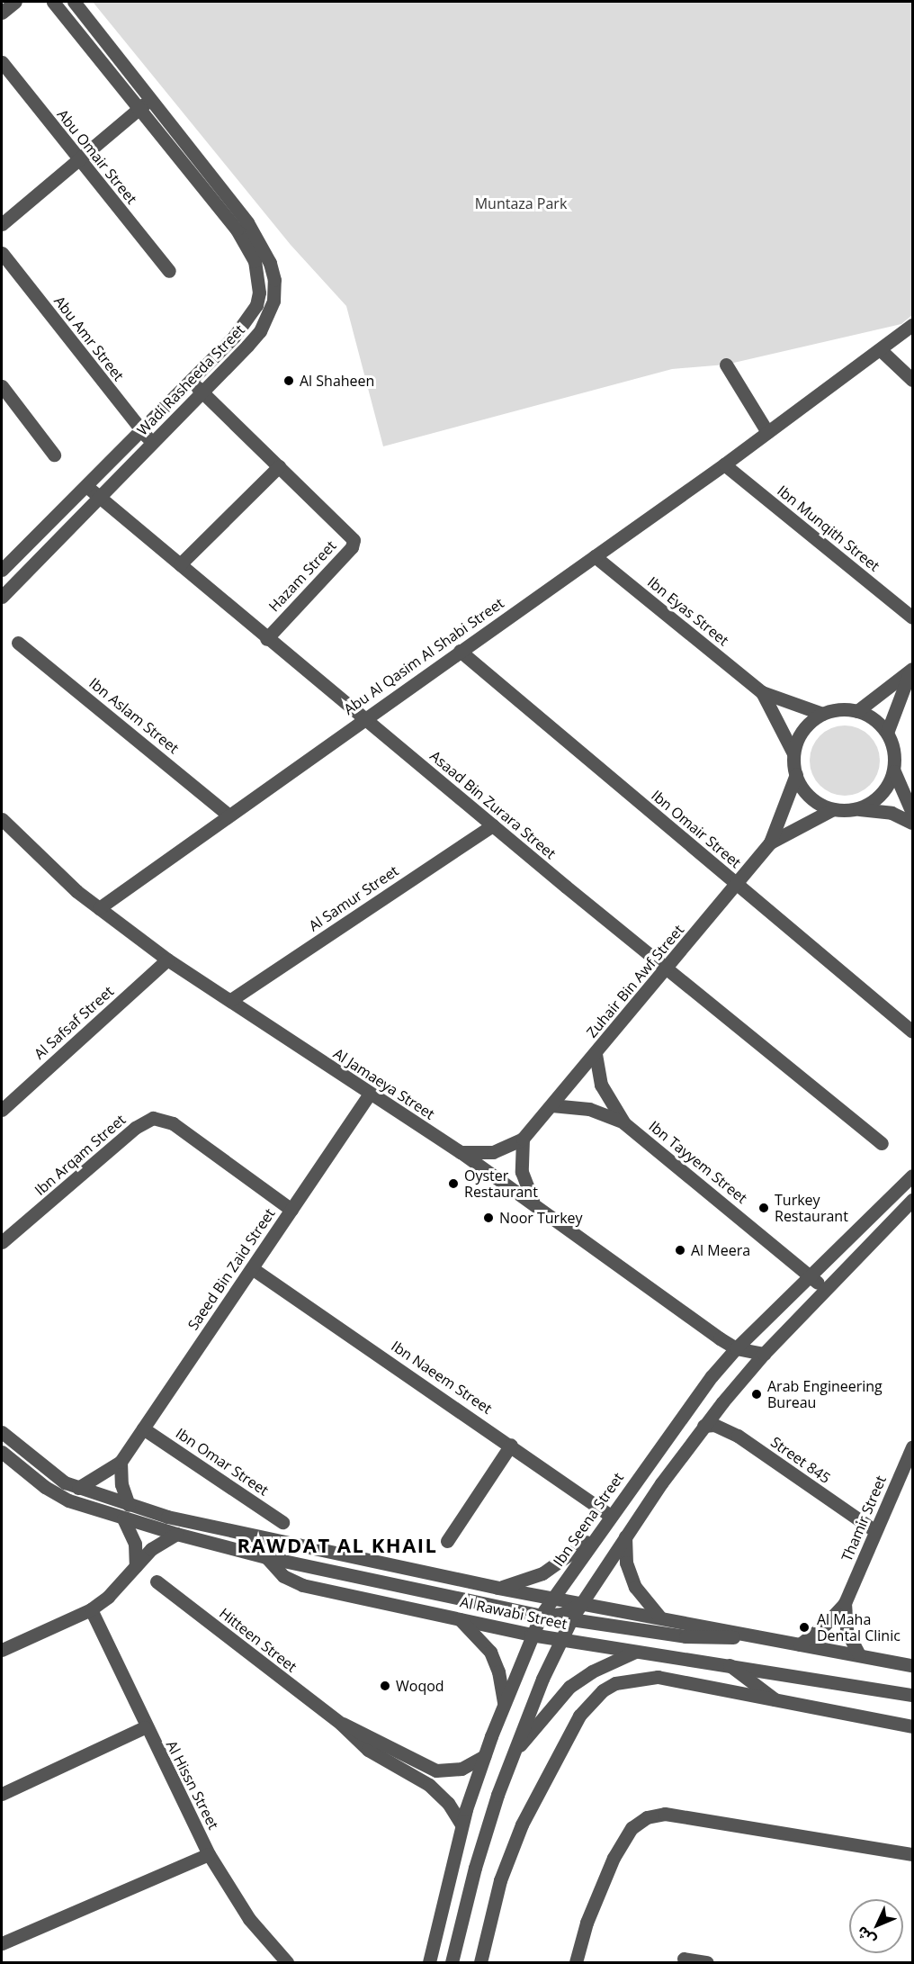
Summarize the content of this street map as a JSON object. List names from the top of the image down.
{
  "streets": {
    "street": [
      "Abu Omair Street",
      "Abu Amr Street",
      "Wadi Rasheeda Street",
      "Ibn Munqith Street",
      "Hazam Street",
      "Ibn Eyas Street",
      "Abu Al Qasim Al Shabi Street",
      "Ibn Aslam Street",
      "Asaad Bin Zurara Street",
      "Ibn Omair Street",
      "Al Samur Street",
      "Zuhair Bin Awf Street",
      "Al Safsaf Street",
      "Al Jamaeya Street",
      "Ibn Arqam Street",
      "Ibn Tayyem Street",
      "Saeed Bin Zaid Street",
      "Ibn Naeem Street",
      "Street 845",
      "Ibn Omar Street",
      "Thamir Street",
      "Ibn Seena Street",
      "Al Rawabi Street",
      "Hitteen Street",
      "Al Hissn Street"
    ]
  },
  "crossings": [
    ["Abu Amr Street", "Wadi Rasheeda Street"],
    ["Wadi Rasheeda Street", "Hazam Street"],
    ["Wadi Rasheeda Street", "Asaad Bin Zurara Street"],
    ["Ibn Munqith Street", "Abu Al Qasim Al Shabi Street"],
    ["Hazam Street", "Asaad Bin Zurara Street"],
    ["Ibn Eyas Street", "Abu Al Qasim Al Shabi Street"],
    ["Ibn Eyas Street", "Zuhair Bin Awf Street"],
    ["Abu Al Qasim Al Shabi Street", "Ibn Aslam Street"],
    ["Abu Al Qasim Al Shabi Street", "Asaad Bin Zurara Street"],
    ["Abu Al Qasim Al Shabi Street", "Ibn Omair Street"],
    ["Abu Al Qasim Al Shabi Street", "Al Jamaeya Street"],
    ["Asaad Bin Zurara Street", "Al Samur Street"],
    ["Asaad Bin Zurara Street", "Zuhair Bin Awf Street"],
    ["Ibn Omair Street", "Zuhair Bin Awf Street"],
    ["Al Samur Street", "Al Jamaeya Street"],
    ["Zuhair Bin Awf Street", "Al Jamaeya Street"],
    ["Zuhair Bin Awf Street", "Ibn Tayyem Street"],
    ["Al Safsaf Street", "Al Jamaeya Street"],
    ["Al Jamaeya Street", "Saeed Bin Zaid Street"],
    ["Al Jamaeya Street", "Ibn Seena Street"],
    ["Ibn Arqam Street", "Saeed Bin Zaid Street"],
    ["Ibn Tayyem Street", "Ibn Seena Street"],
    ["Saeed Bin Zaid Street", "Ibn Naeem Street"],
    ["Saeed Bin Zaid Street", "Ibn Omar Street"],
    ["Saeed Bin Zaid Street", "Al Rawabi Street"],
    ["Ibn Naeem Street", "Ibn Seena Street"],
    ["Street 845", "Thamir Street"],
    ["Thamir Street", "Al Rawabi Street"],
    ["Ibn Seena Street", "Al Rawabi Street"],
    ["Ibn Seena Street", "Hitteen Street"]
  ],
  "districts": ["RAWDAT AL KHAIL"],
  "parks": ["Muntaza Park"],
  "places": [
    "Al Shaheen",
    "Oyster Restaurant",
    "Turkey Restaurant",
    "Noor Turkey",
    "Al Meera",
    "Arab Engineering Bureau",
    "Al Maha Dental Clinic",
    "Woqod"
  ],
  "north": "bottom left"
}
